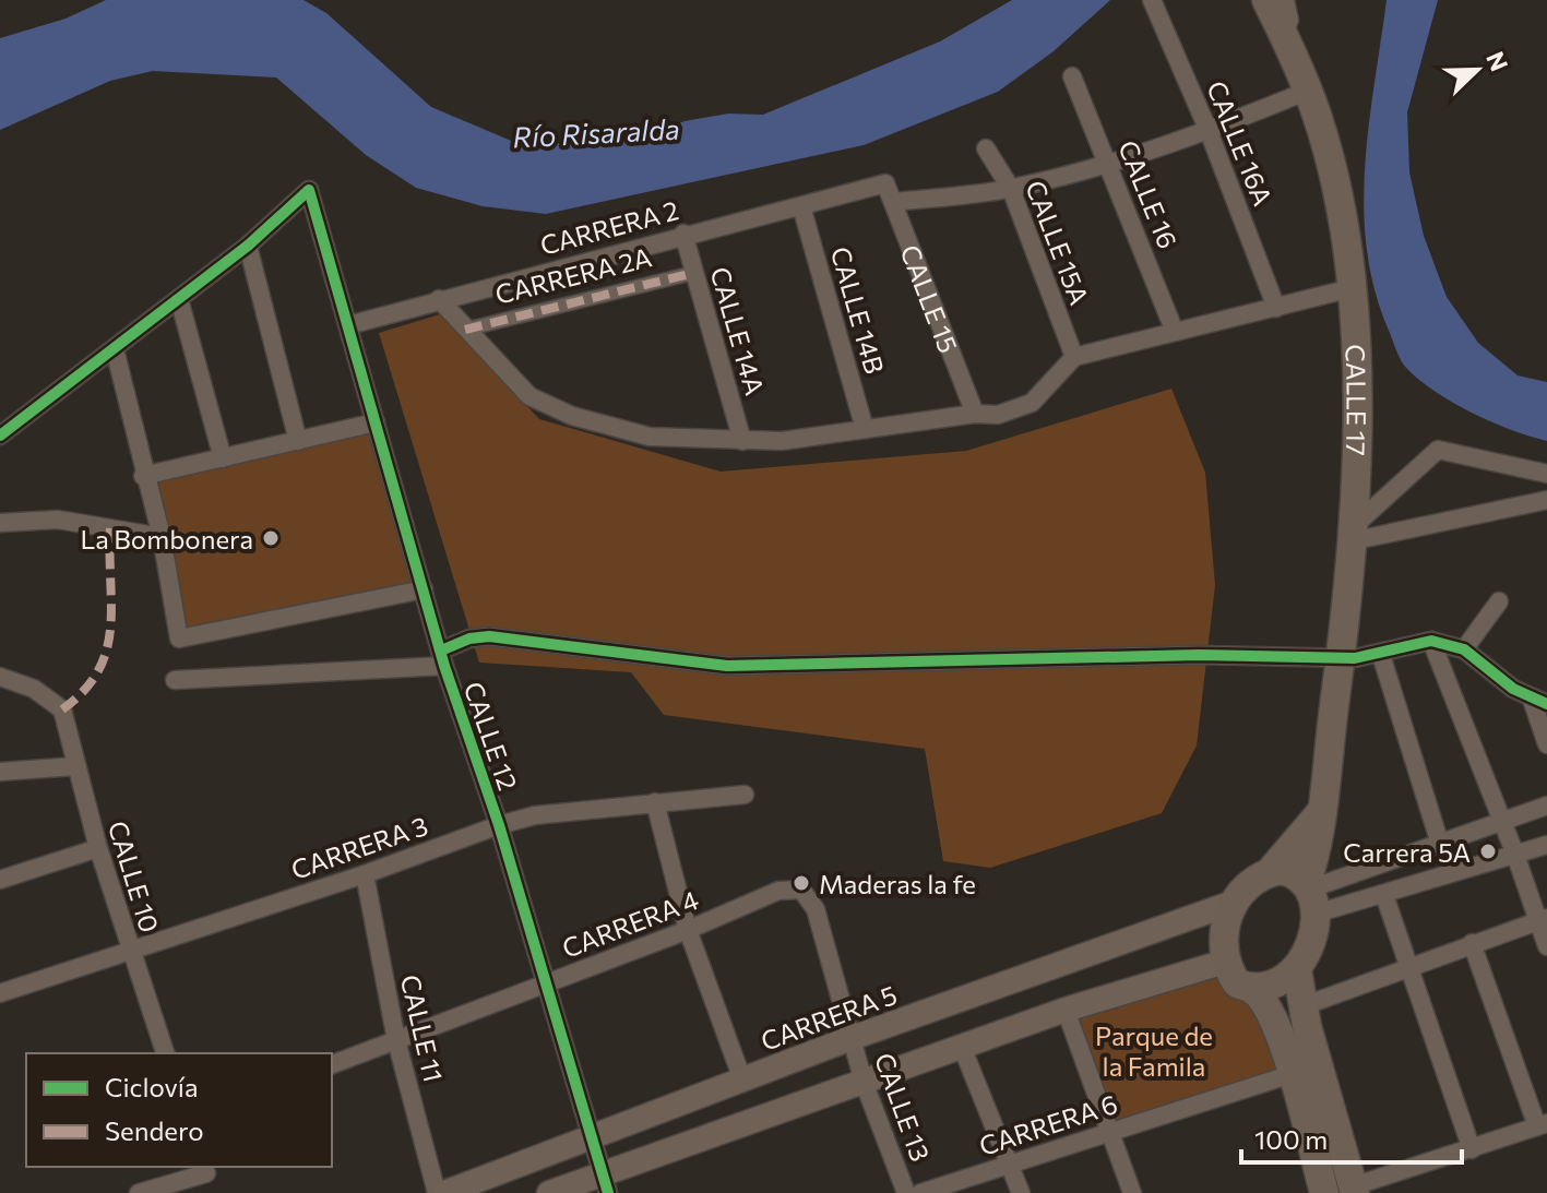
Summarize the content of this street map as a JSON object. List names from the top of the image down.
{
  "streets": {
    "main road": ["CALLE 17", "CARRERA 5"],
    "street": [
      "CALLE 16A",
      "CALLE 16",
      "CARRERA 2",
      "CALLE 15A",
      "CARRERA 2A",
      "CALLE 15",
      "CALLE 14B",
      "CALLE 14A",
      "CALLE 12",
      "CARRERA 3",
      "CALLE 10",
      "CARRERA 4",
      "CALLE 11",
      "CALLE 13",
      "CARRERA 6"
    ]
  },
  "crossings": [
    ["CARRERA 2", "CALLE 15"],
    ["CARRERA 2", "CALLE 14B"],
    ["CARRERA 2", "CALLE 14A"],
    ["CARRERA 2", "CALLE 12"],
    ["CARRERA 2A", "CALLE 14A"],
    ["CALLE 17", "CARRERA 5"],
    ["CALLE 12", "CARRERA 3"],
    ["CALLE 12", "CARRERA 4"],
    ["CALLE 12", "CARRERA 5"],
    ["CARRERA 3", "CALLE 10"],
    ["CARRERA 3", "CALLE 11"],
    ["CARRERA 4", "CALLE 11"],
    ["CARRERA 4", "CALLE 13"],
    ["CARRERA 5", "CALLE 13"]
  ],
  "water": ["Río Risaralda"],
  "parks": ["Parque de la Famila"],
  "places": ["La Bombonera", "Carrera 5A", "Maderas la fe"],
  "legend": ["Ciclovía", "Sendero"],
  "scale_bar": "100 m",
  "north": "top right"
}
